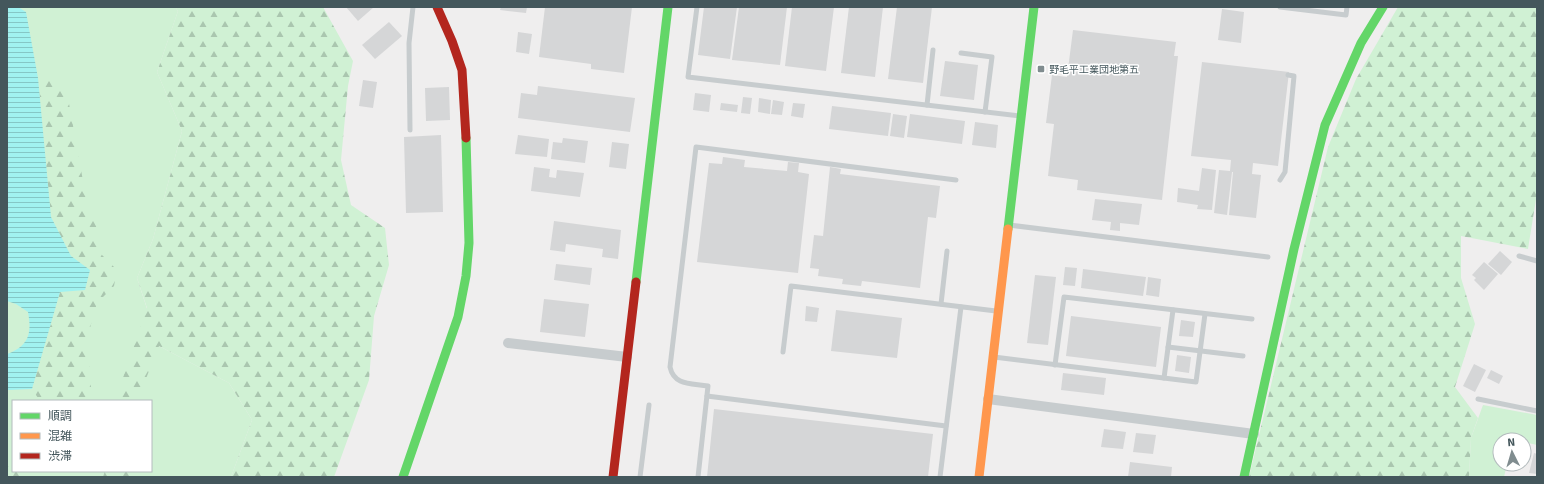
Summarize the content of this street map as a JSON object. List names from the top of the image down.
{
  "places": {
    "transit": ["野毛平工業団地第五"]
  },
  "legend": ["順調", "混雑", "渋滞"],
  "north": "top"
}
